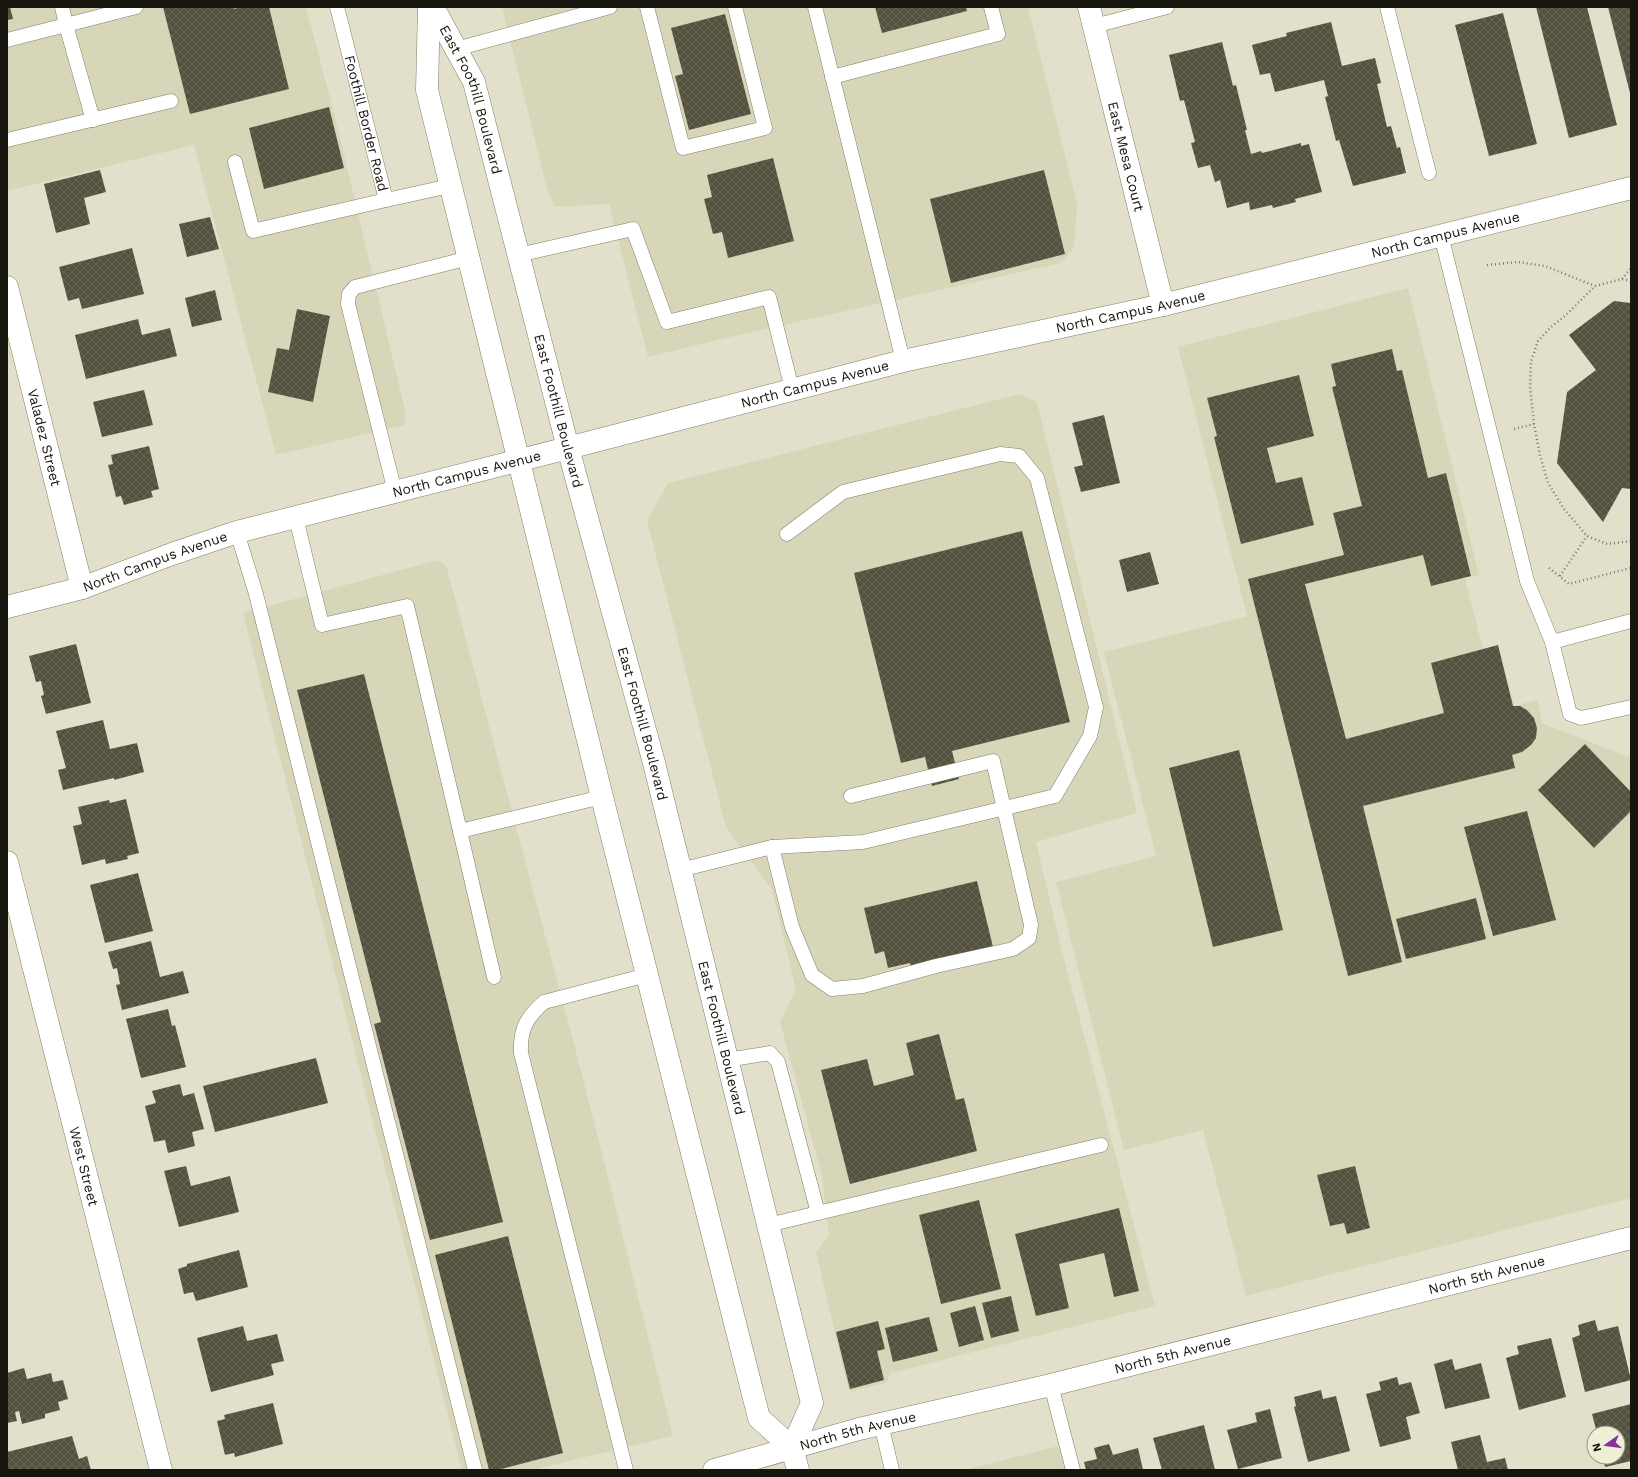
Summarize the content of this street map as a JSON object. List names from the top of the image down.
{
  "streets": {
    "main road": [
      "East Foothill Boulevard",
      "East Mesa Court",
      "North Campus Avenue",
      "Valadez Street",
      "West Street",
      "North 5th Avenue"
    ],
    "lane": ["Foothill Border Road"]
  },
  "crossings": [
    ["East Foothill Boulevard", "Foothill Border Road"],
    ["East Foothill Boulevard", "North Campus Avenue"],
    ["East Foothill Boulevard", "North 5th Avenue"],
    ["East Mesa Court", "North Campus Avenue"],
    ["North Campus Avenue", "Valadez Street"]
  ],
  "north": "left"
}
